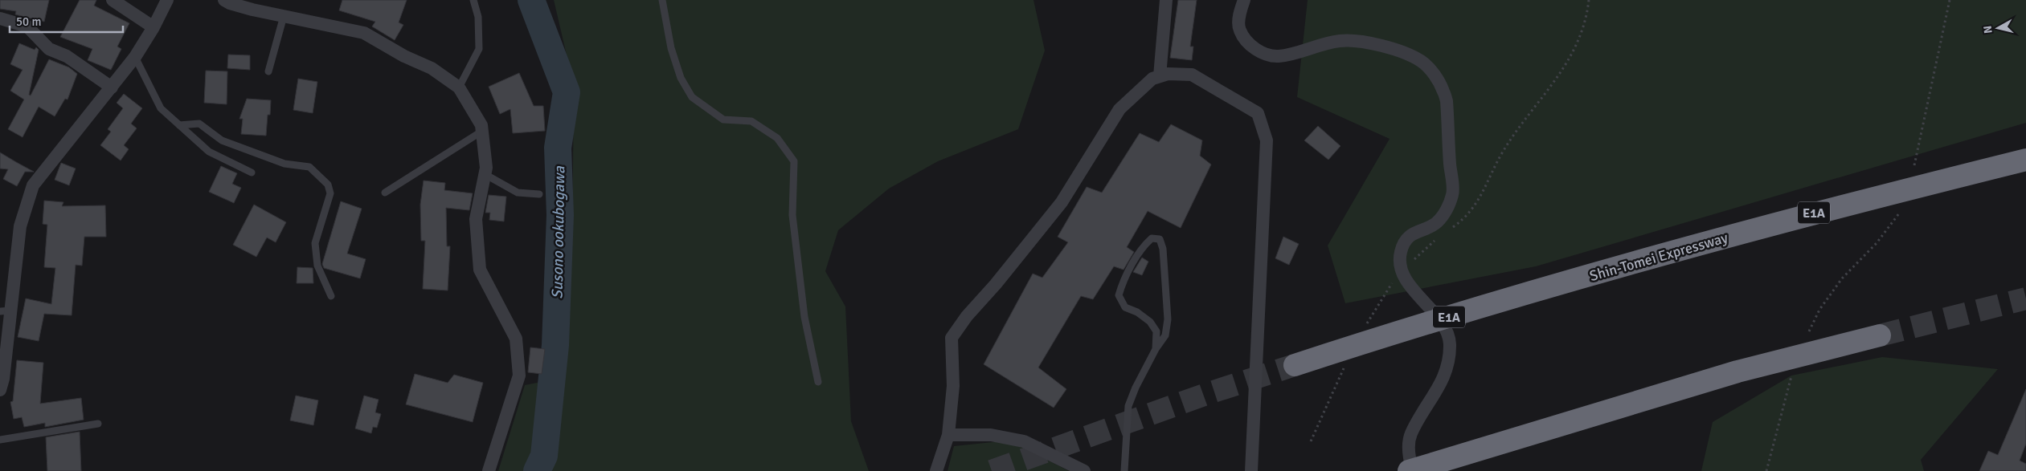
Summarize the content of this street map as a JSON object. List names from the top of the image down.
{
  "streets": {
    "highway": ["E1A", "Shin-Tomei Expressway"]
  },
  "water": ["Susono ookubogawa"],
  "scale_bar": "50 m",
  "north": "left"
}
